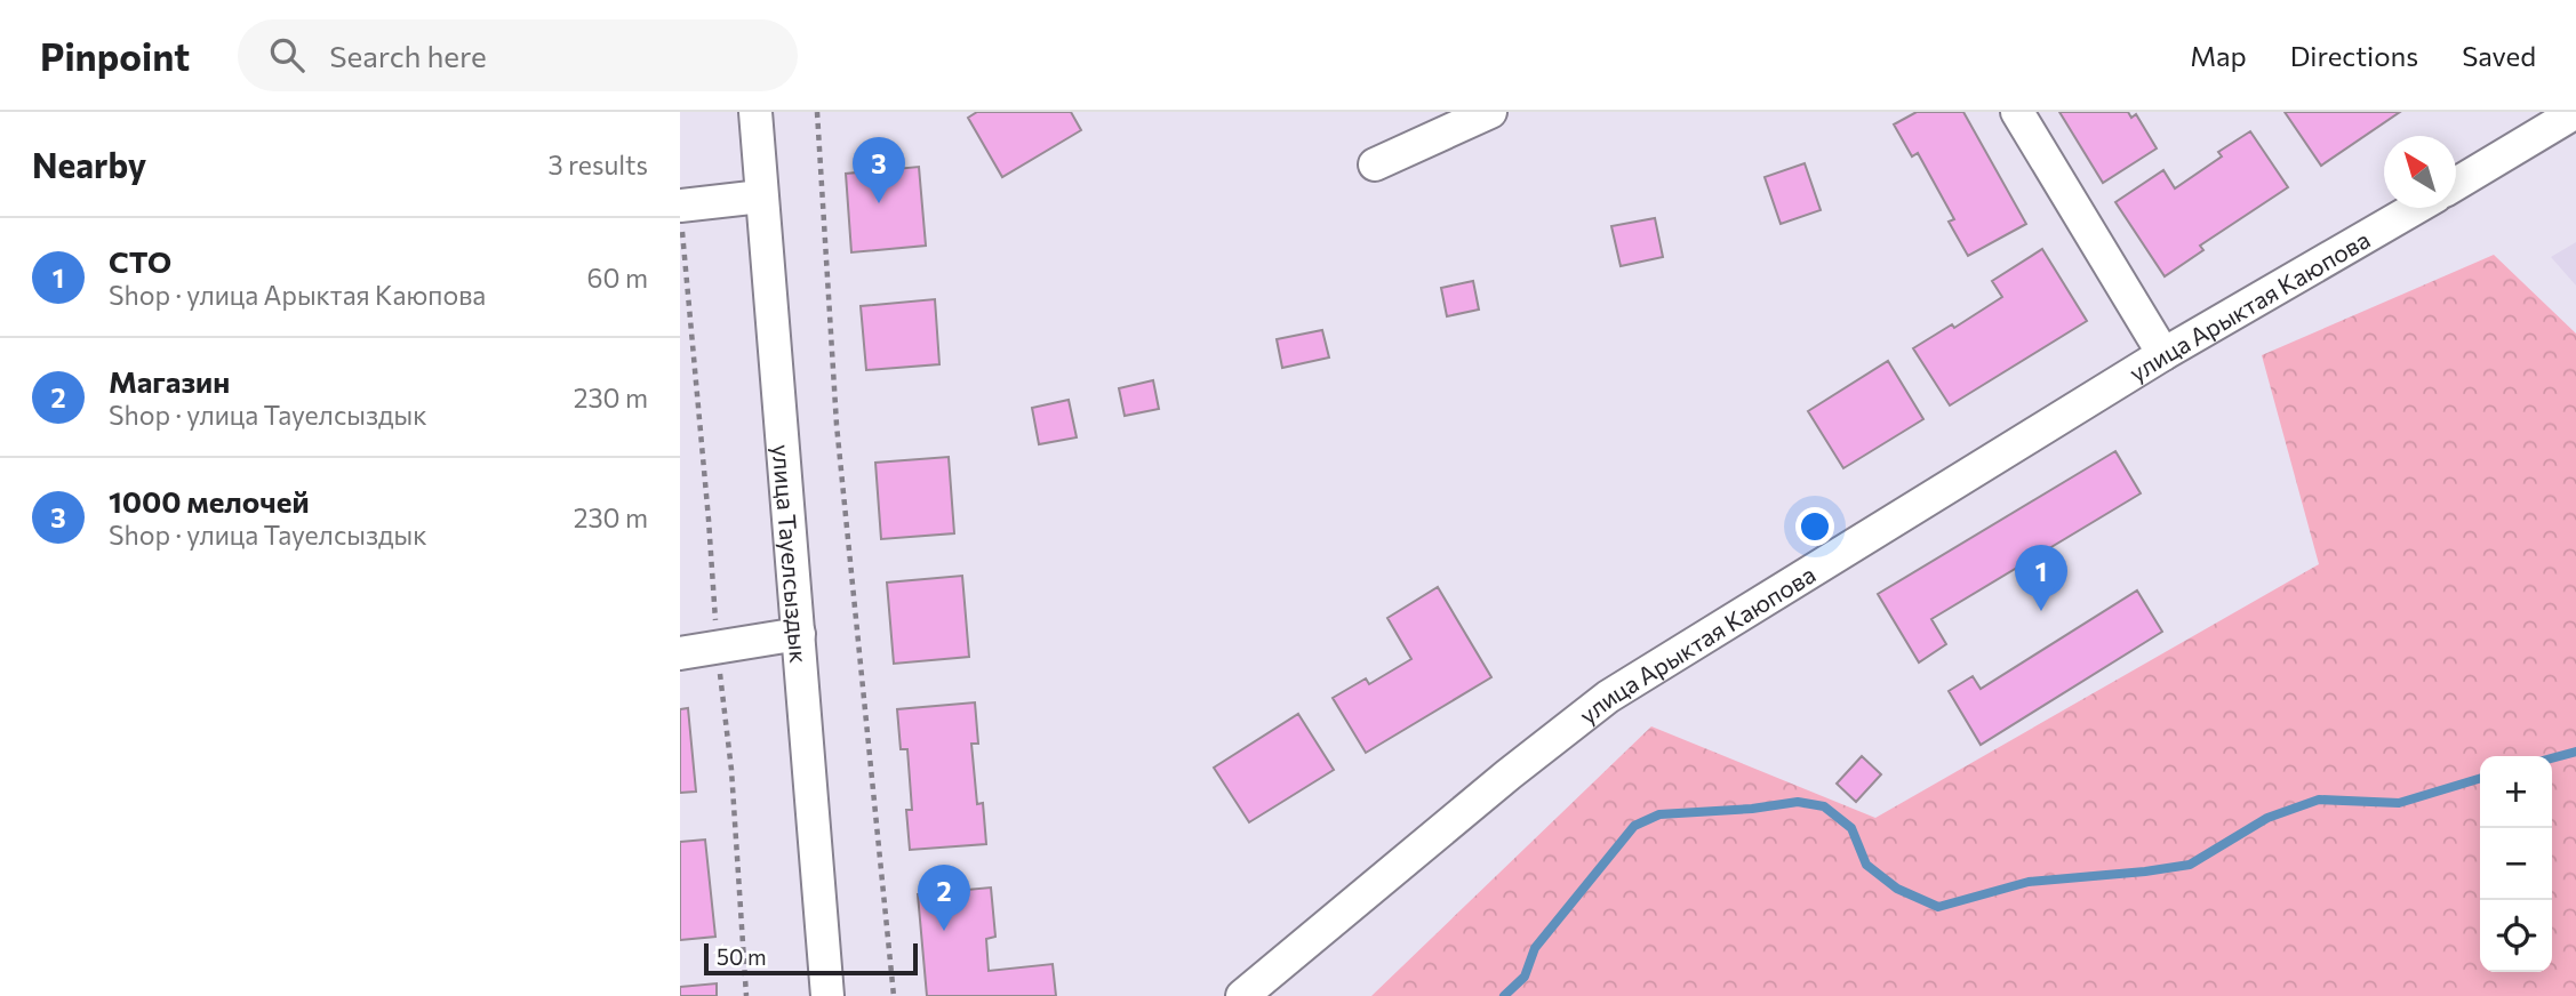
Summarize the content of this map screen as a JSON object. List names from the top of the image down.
{
  "streets": {
    "street": ["улица Арыктая Каюпова", "улица Тауелсыздык"]
  },
  "scale_bar": "50 m",
  "north": "top left",
  "page": {
    "header": "Pinpoint",
    "search": "Search here",
    "nav": ["Map", "Directions", "Saved"],
    "heading": ["Nearby", "3 results"],
    "pins": ["3", "1", "2"],
    "list": [
      {
        "mark": "1",
        "name": "СТО",
        "note": "Shop · улица Арыктая Каюпова",
        "value": "60 m"
      },
      {
        "mark": "2",
        "name": "Магазин",
        "note": "Shop · улица Тауелсыздык",
        "value": "230 m"
      },
      {
        "mark": "3",
        "name": "1000 мелочей",
        "note": "Shop · улица Тауелсыздык",
        "value": "230 m"
      }
    ],
    "map_buttons": ["+", "−"],
    "scale": "50 m"
  }
}
